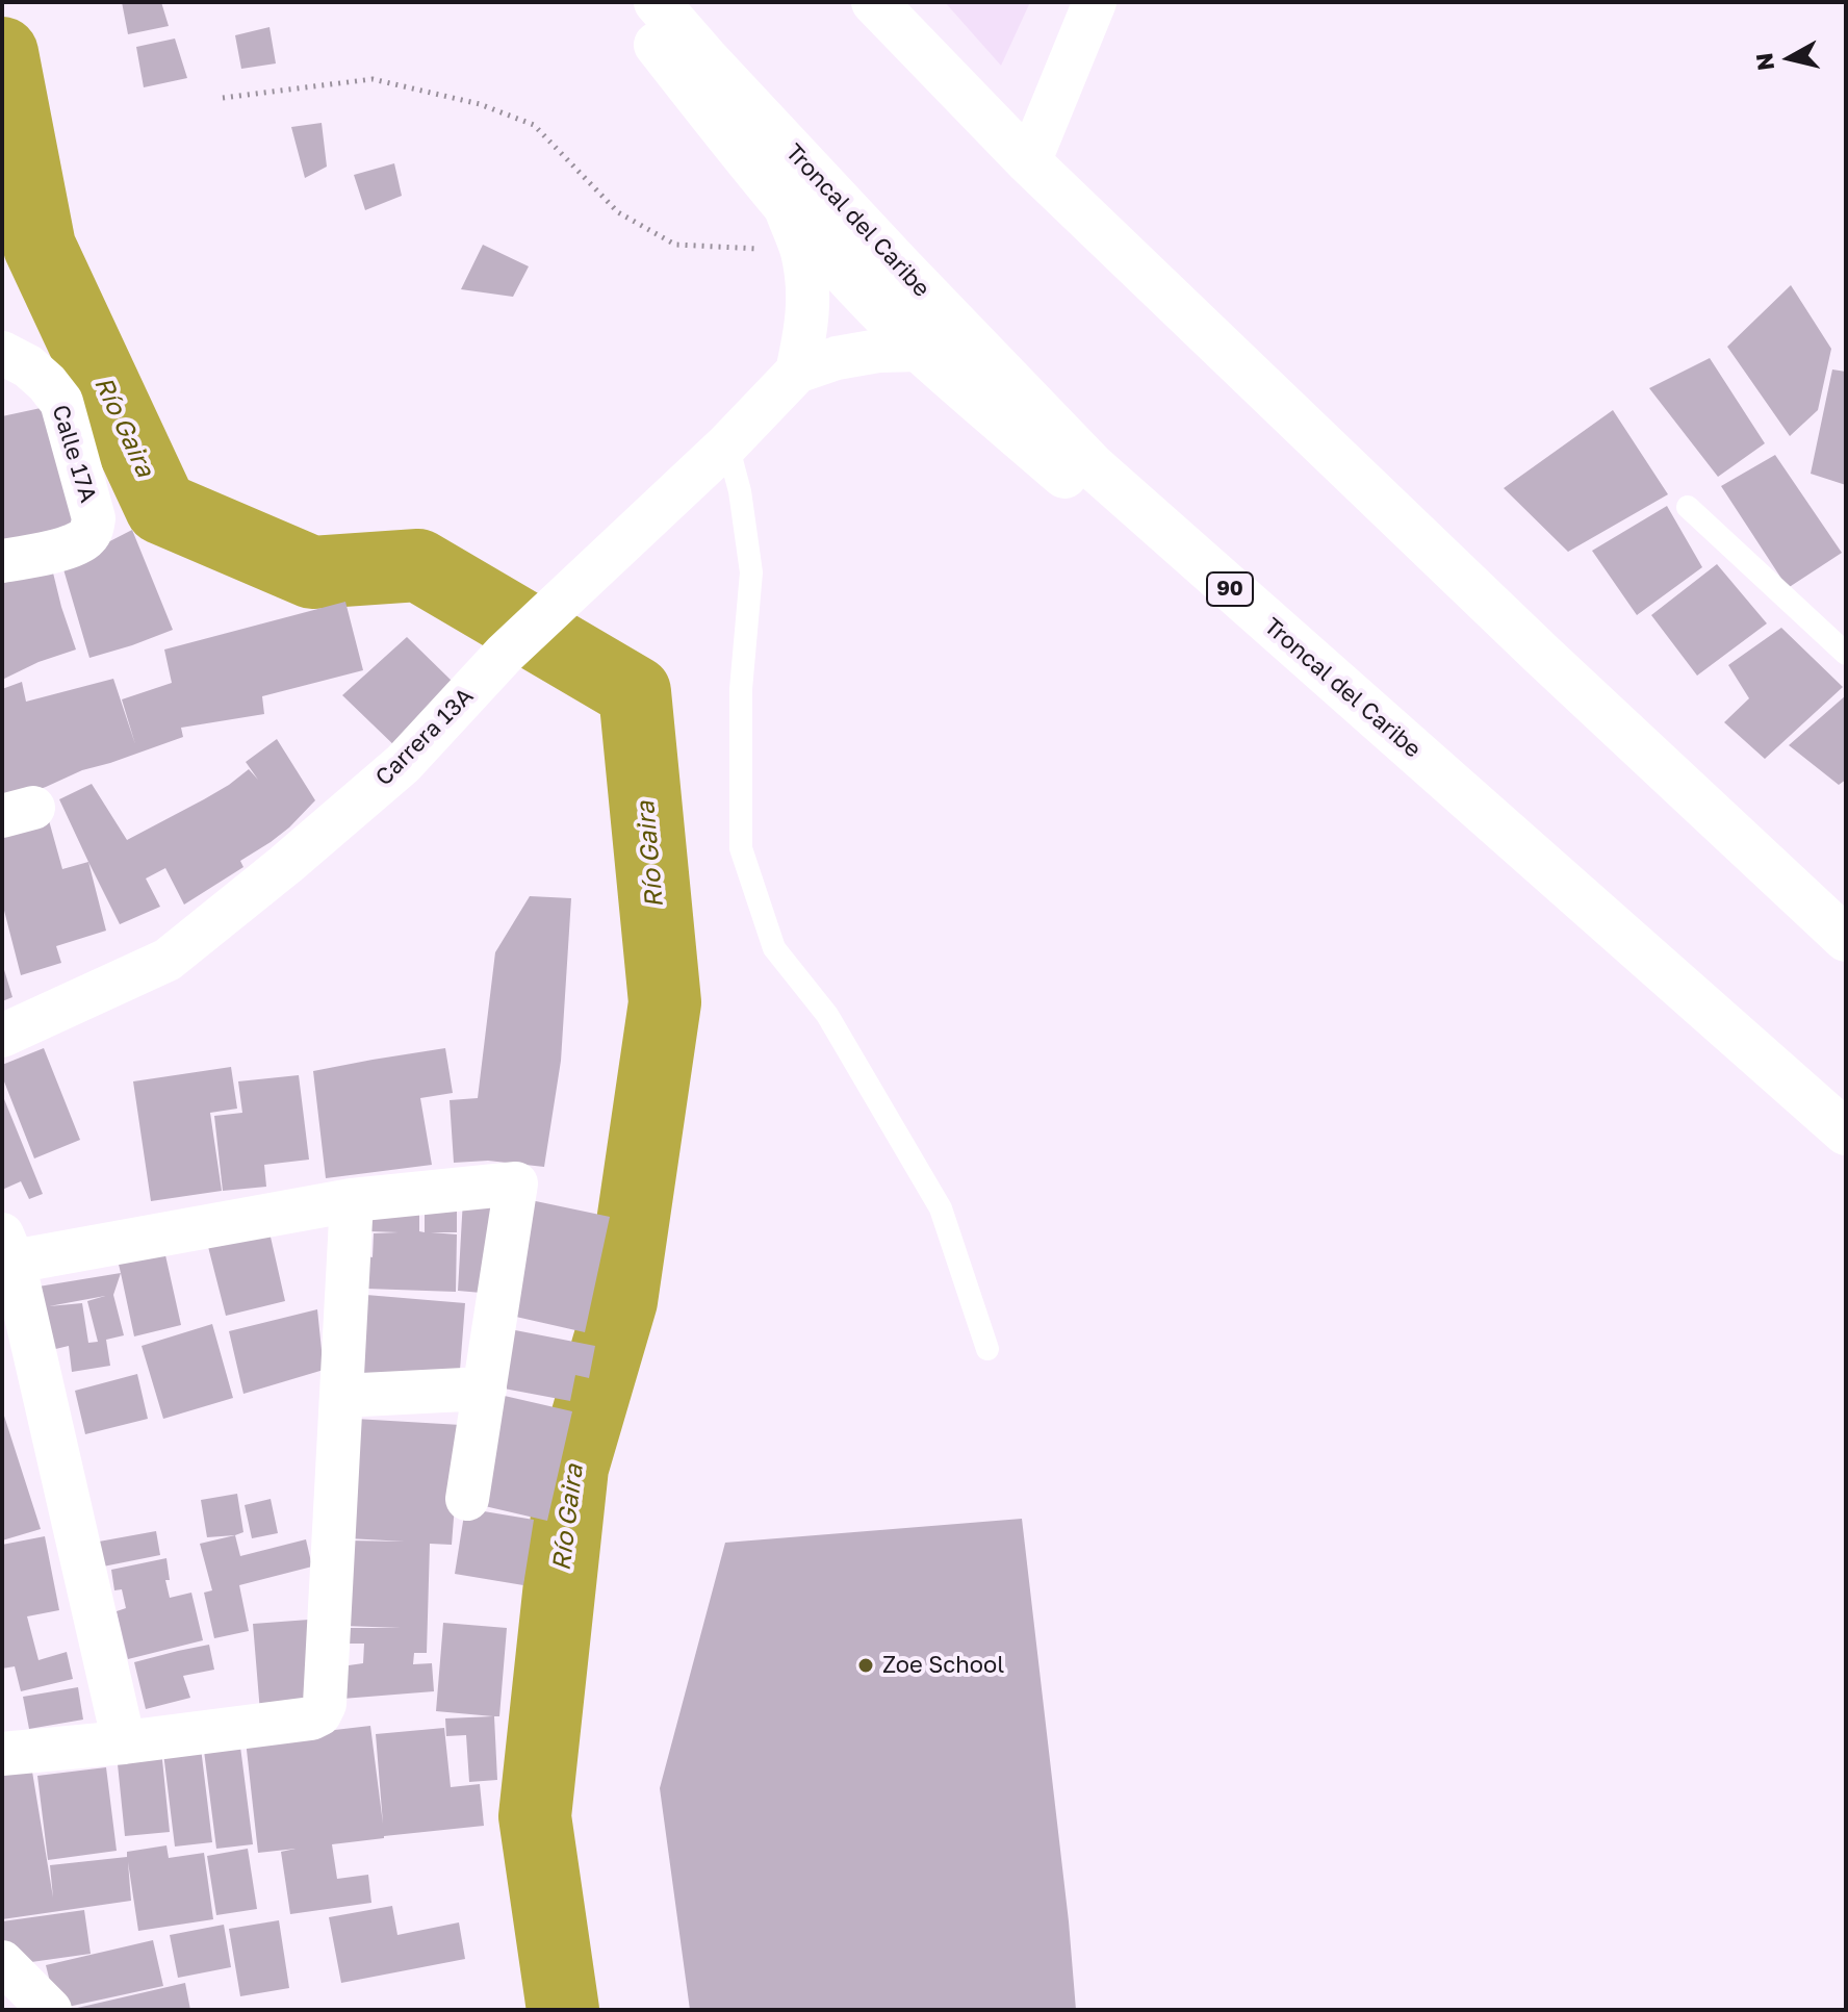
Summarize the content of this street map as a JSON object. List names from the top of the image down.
{
  "streets": {
    "highway": ["Troncal del Caribe", "90"],
    "street": ["Calle 17A", "Carrera 13A"]
  },
  "water": ["Río Gaira"],
  "places": ["Zoe School"],
  "north": "left"
}
